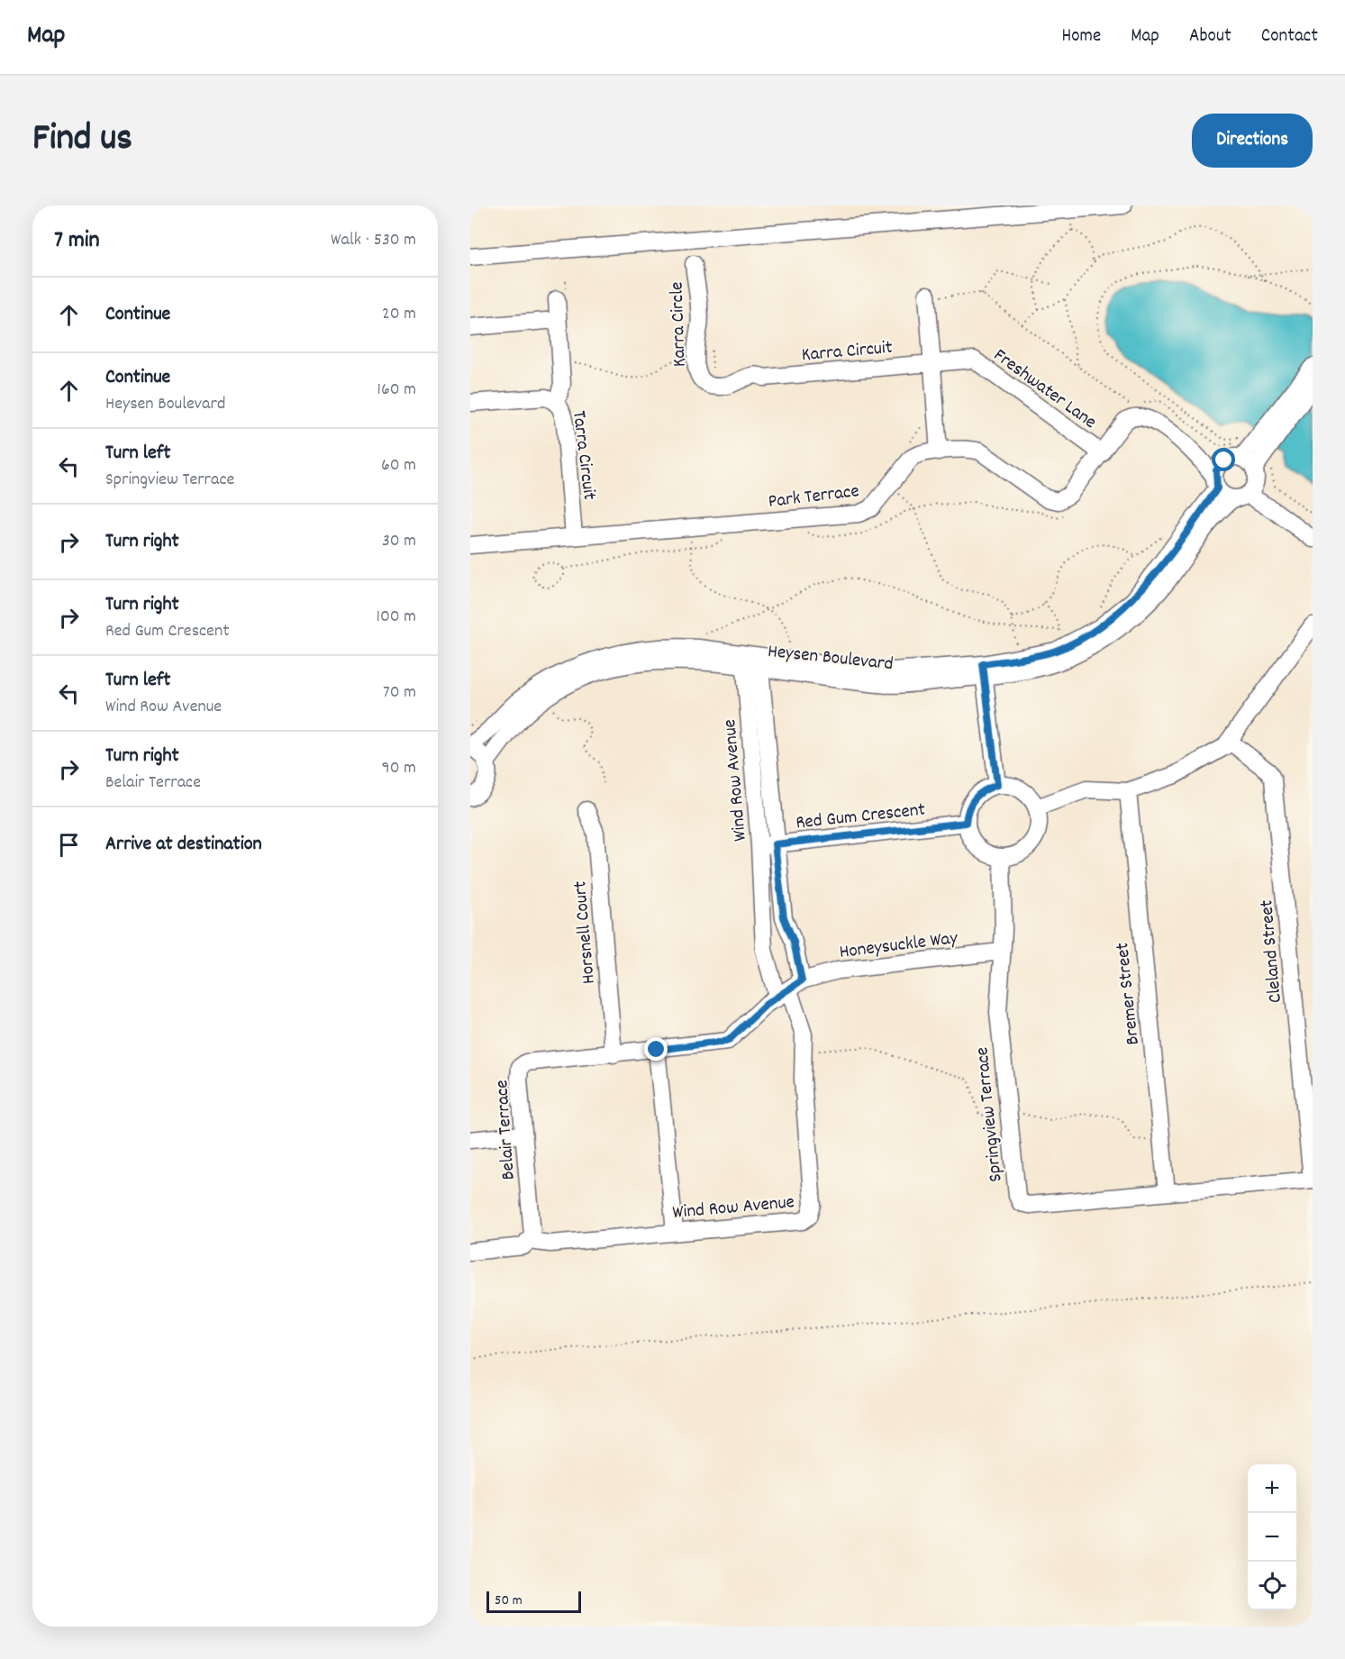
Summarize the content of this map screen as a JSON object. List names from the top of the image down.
{
  "streets": {
    "street": [
      "Karra Circle",
      "Karra Circuit",
      "Freshwater Lane",
      "Tarra Circuit",
      "Park Terrace",
      "Heysen Boulevard",
      "Wind Row Avenue",
      "Red Gum Crescent",
      "Horsnell Court",
      "Honeysuckle Way",
      "Cleland Street",
      "Bremer Street",
      "Springview Terrace",
      "Belair Terrace"
    ]
  },
  "crossings": [
    ["Karra Circle", "Karra Circuit"],
    ["Karra Circuit", "Freshwater Lane"],
    ["Freshwater Lane", "Park Terrace"],
    ["Tarra Circuit", "Park Terrace"],
    ["Heysen Boulevard", "Wind Row Avenue"],
    ["Wind Row Avenue", "Red Gum Crescent"],
    ["Wind Row Avenue", "Honeysuckle Way"],
    ["Wind Row Avenue", "Belair Terrace"],
    ["Red Gum Crescent", "Springview Terrace"],
    ["Horsnell Court", "Belair Terrace"],
    ["Honeysuckle Way", "Springview Terrace"],
    ["Honeysuckle Way", "Belair Terrace"],
    ["Cleland Street", "Springview Terrace"],
    ["Bremer Street", "Springview Terrace"]
  ],
  "scale_bar": "50 m",
  "page": {
    "header": "Map",
    "nav": [
      "Home",
      "Map",
      "About",
      "Contact"
    ],
    "title": "Find us",
    "buttons": "Directions",
    "heading": ["7 min", "Walk · 530 m"],
    "list": [
      ["Continue", "20 m"],
      ["Continue", "Heysen Boulevard", "160 m"],
      ["Turn left", "Springview Terrace", "60 m"],
      ["Turn right", "30 m"],
      ["Turn right", "Red Gum Crescent", "100 m"],
      ["Turn left", "Wind Row Avenue", "70 m"],
      ["Turn right", "Belair Terrace", "90 m"],
      "Arrive at destination"
    ],
    "map_buttons": ["+", "−"],
    "scale": "50 m"
  }
}
